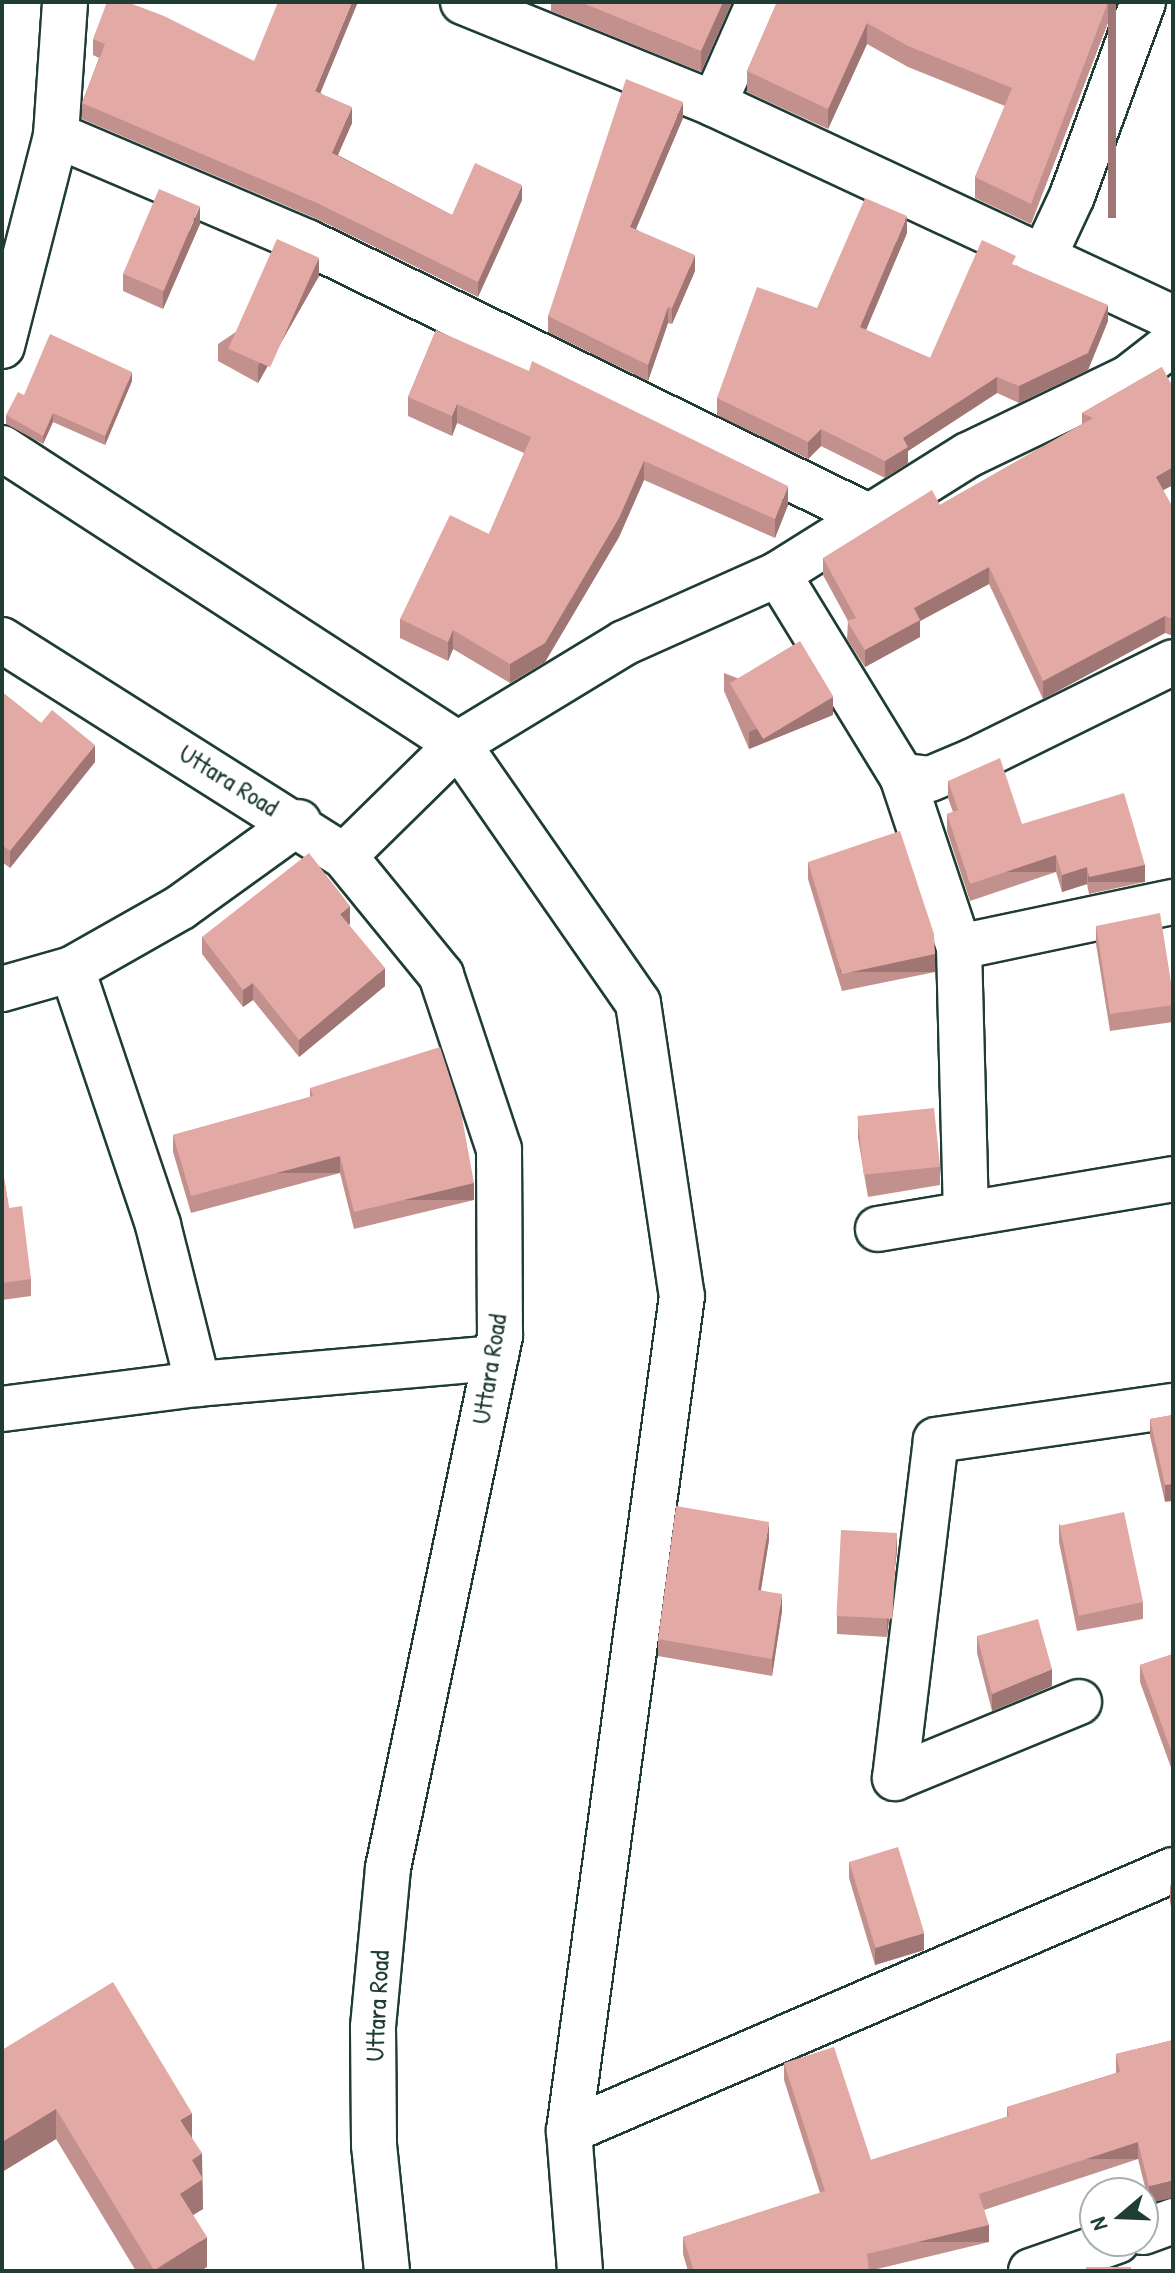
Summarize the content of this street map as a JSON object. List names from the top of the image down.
{
  "streets": {
    "street": ["Uttara Road"]
  },
  "north": "left"
}
